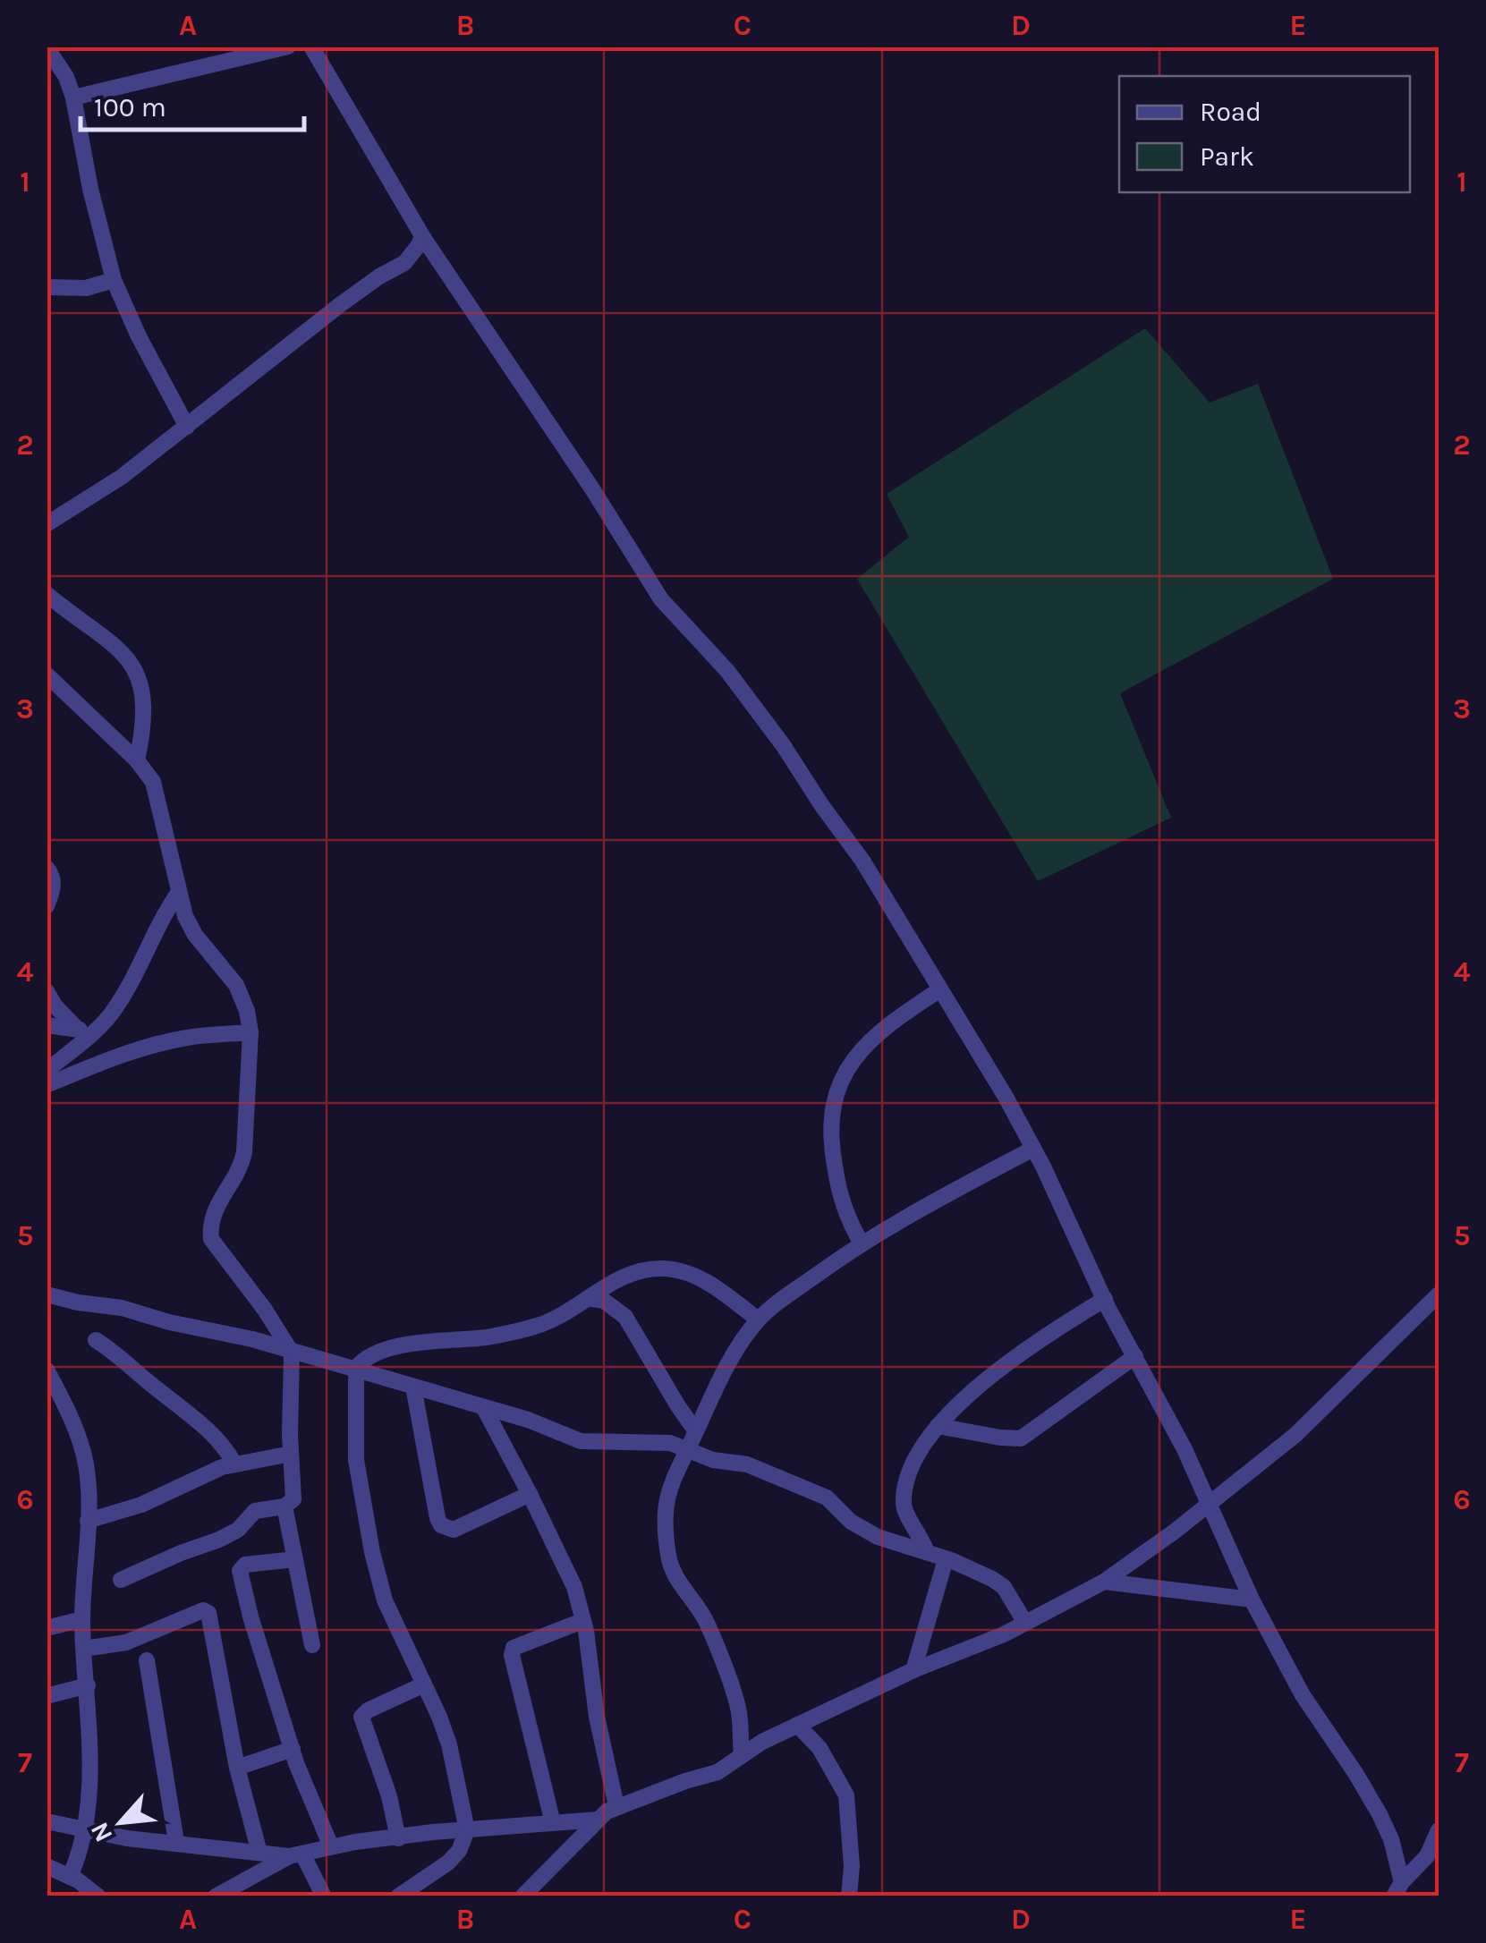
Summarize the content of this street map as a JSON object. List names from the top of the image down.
{
  "legend": ["Road", "Park"],
  "scale_bar": "100 m",
  "north": "bottom left",
  "grid": {
    "columns": [
      "A",
      "B",
      "C",
      "D",
      "E"
    ],
    "rows": [
      "1",
      "2",
      "3",
      "4",
      "5",
      "6",
      "7"
    ]
  }
}
